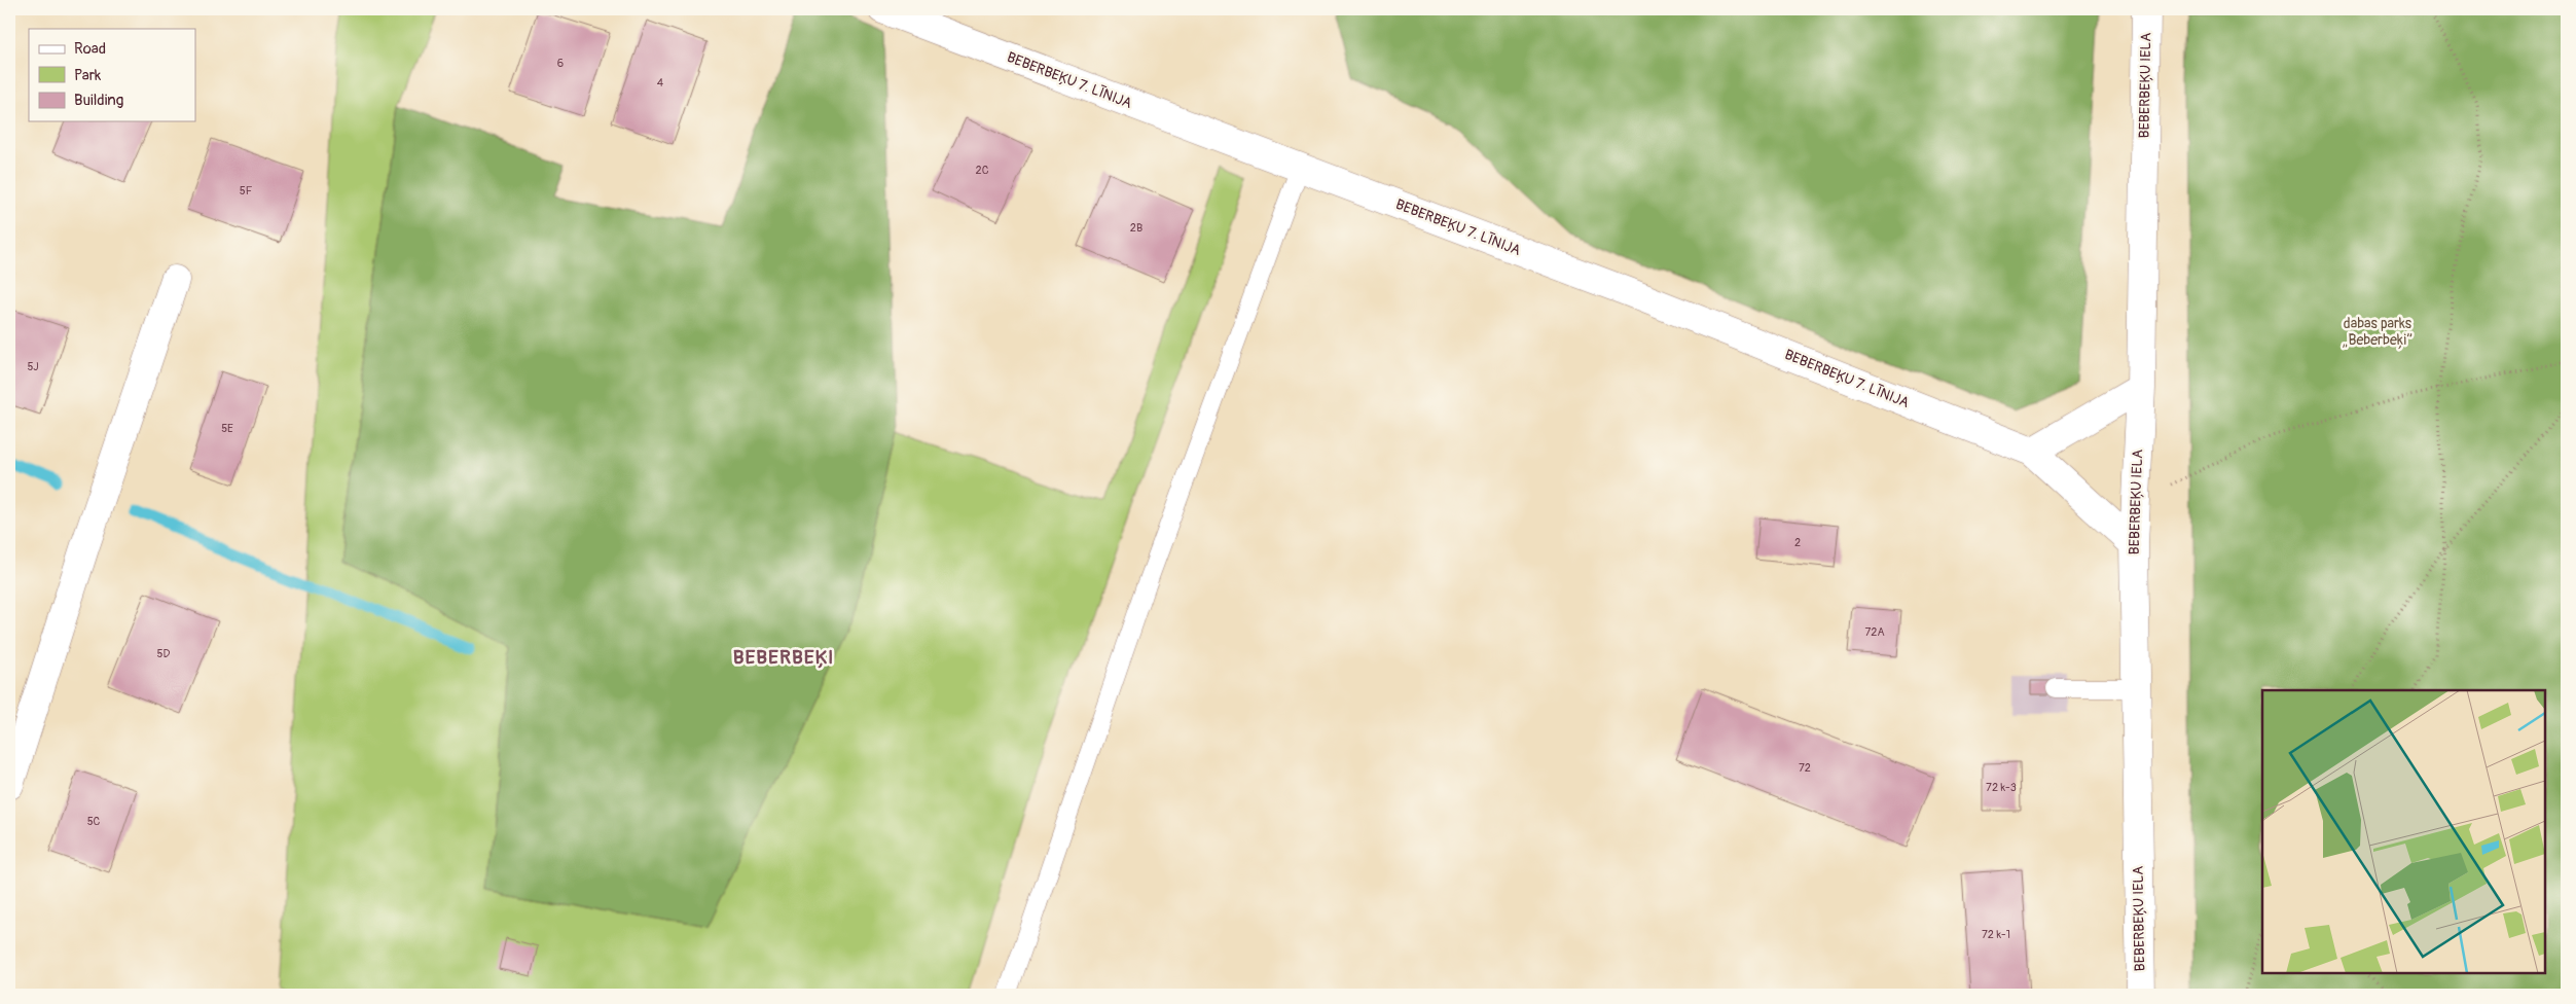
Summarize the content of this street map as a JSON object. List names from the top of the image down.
{
  "streets": {
    "street": ["BEBERBEĶU 7. LĪNIJA", "BEBERBEĶU IELA"]
  },
  "crossings": [
    ["BEBERBEĶU 7. LĪNIJA", "BEBERBEĶU IELA"]
  ],
  "districts": ["BEBERBEĶI"],
  "parks": ["dabas parks „Beberbeķi”"],
  "house_numbers": [
    "6",
    "4",
    "2C",
    "5F",
    "2B",
    "5J",
    "5E",
    "2",
    "72A",
    "5D",
    "72",
    "72 k-3",
    "5C",
    "72 k-1"
  ],
  "legend": ["Road", "Park", "Building"]
}
